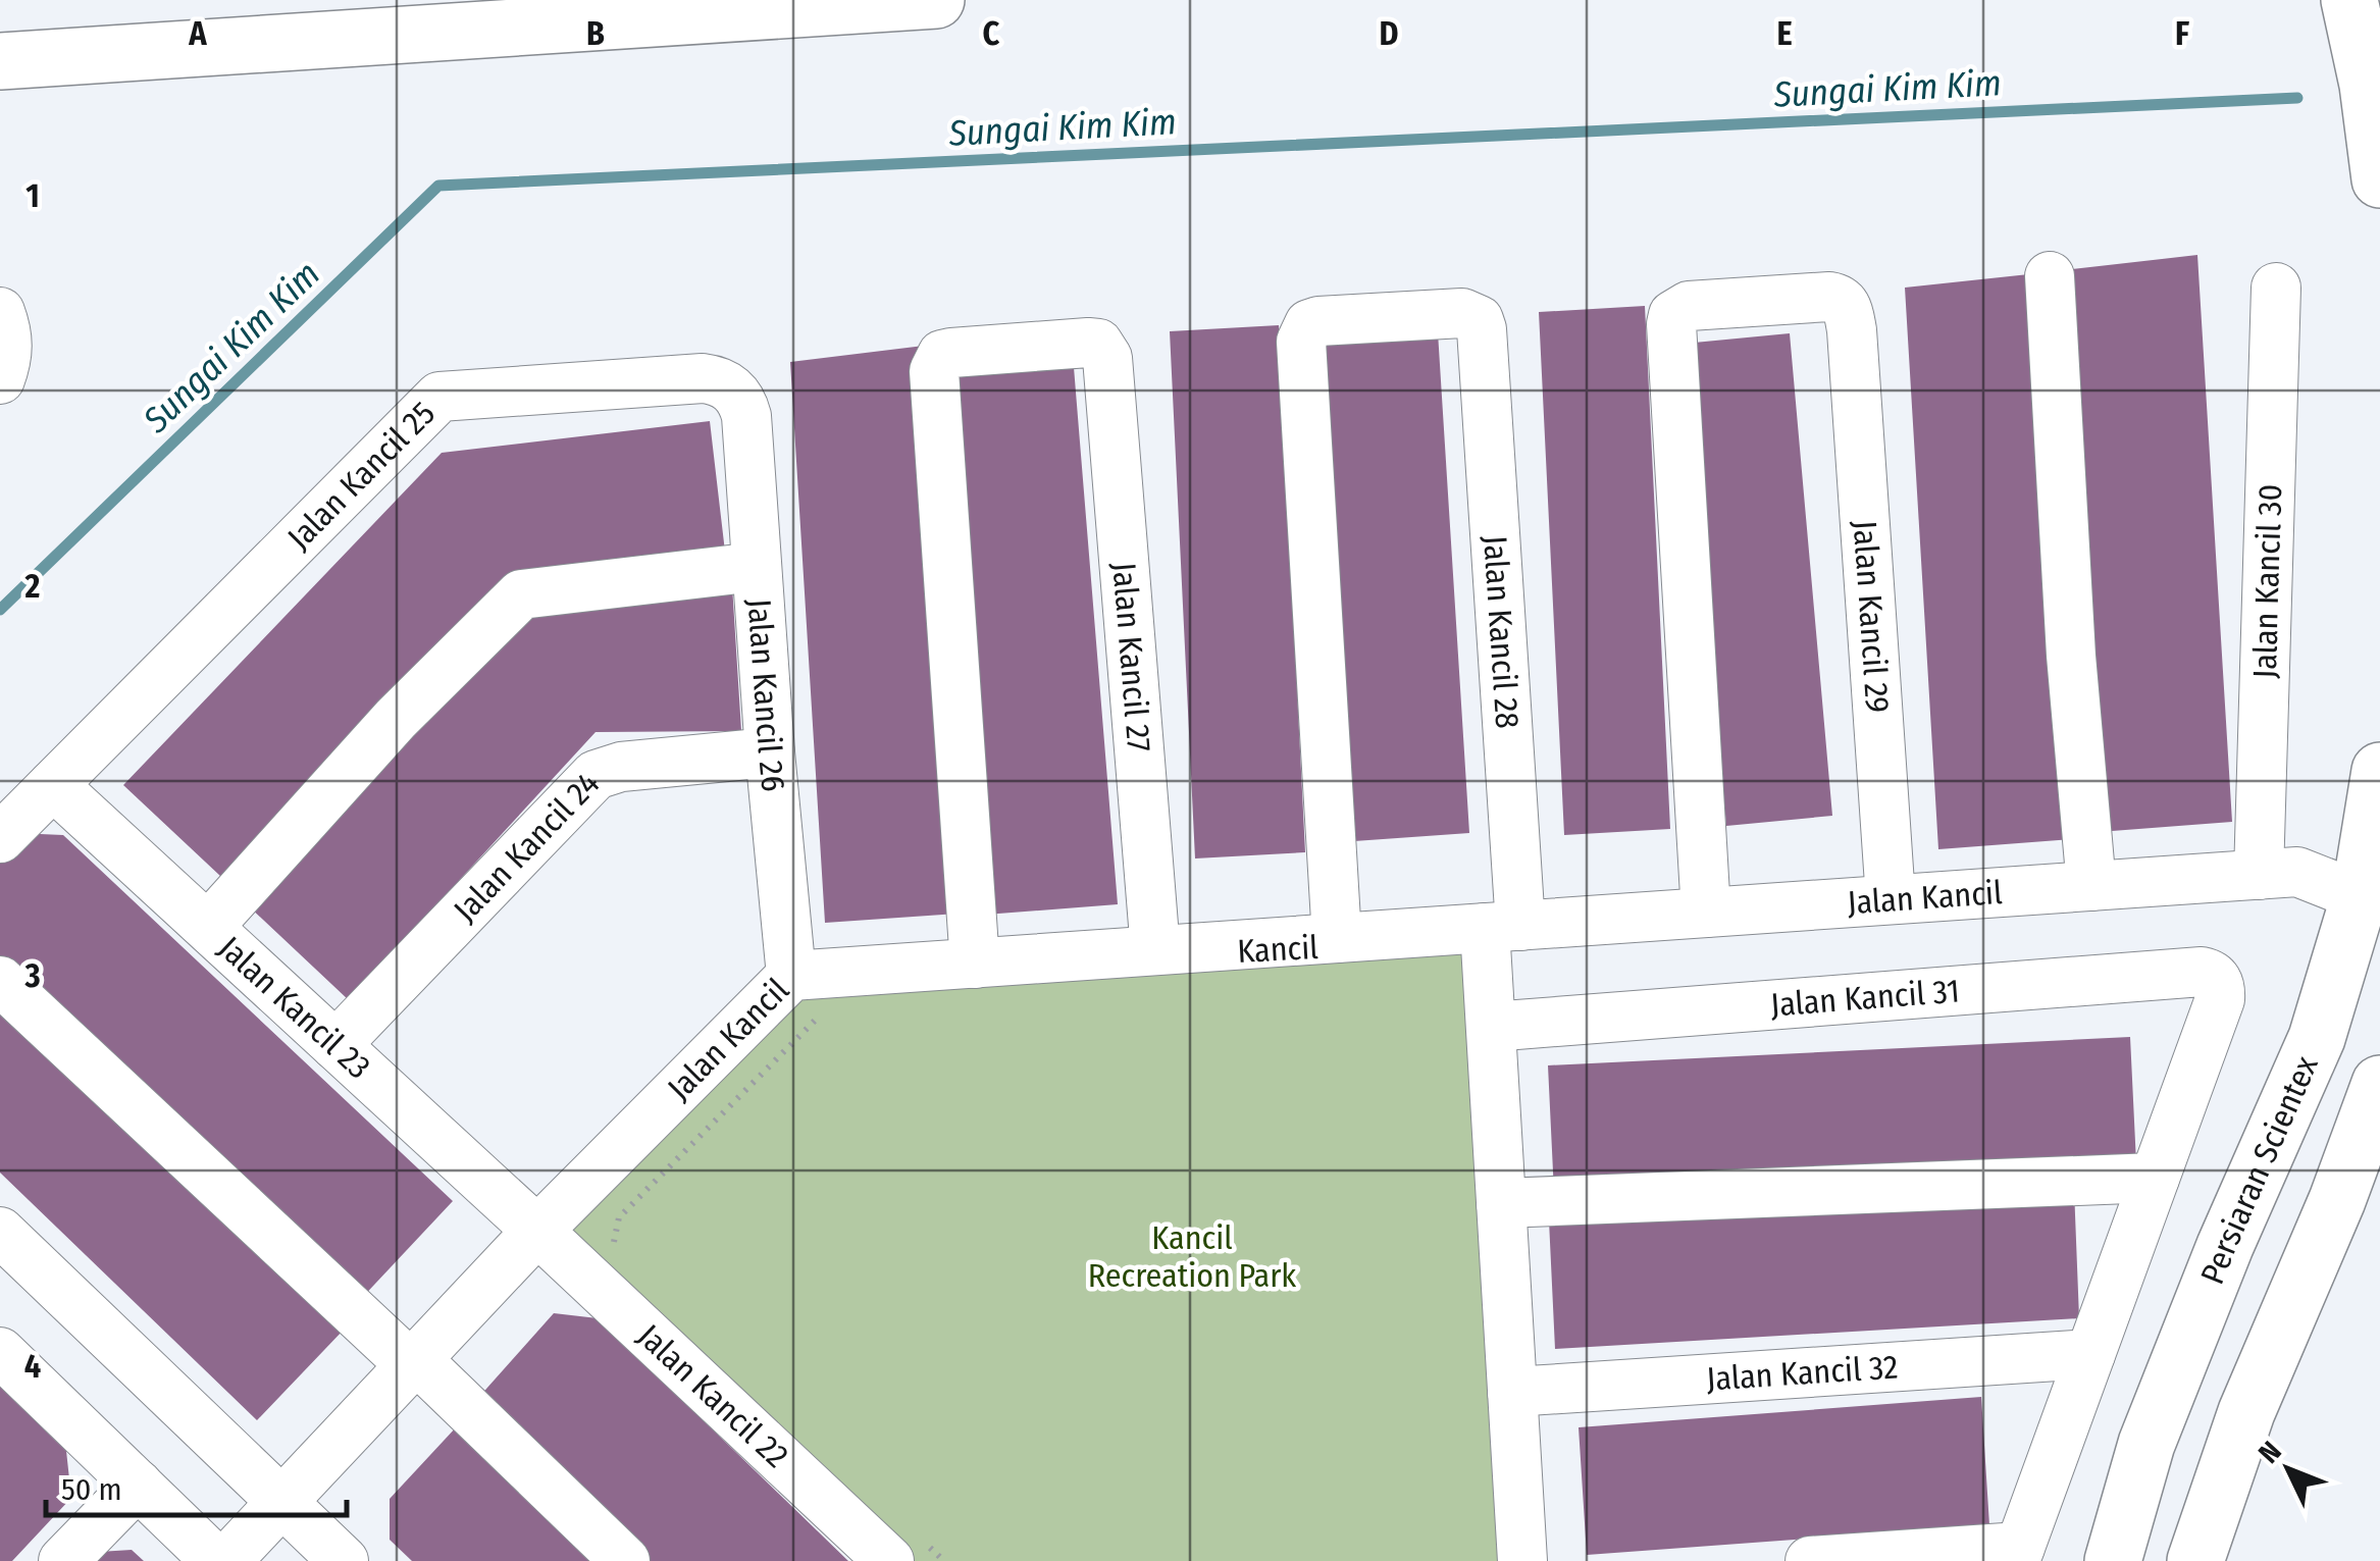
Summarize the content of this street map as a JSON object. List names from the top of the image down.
{
  "streets": {
    "main road": ["Persiaran Scientex"],
    "street": [
      "Jalan Kancil 25",
      "Jalan Kancil 30",
      "Jalan Kancil 29",
      "Jalan Kancil 28",
      "Jalan Kancil 27",
      "Jalan Kancil 26",
      "Jalan Kancil 24",
      "Jalan Kancil",
      "Jalan Kancil 31",
      "Jalan Kancil 23",
      "Jalan Kancil 32",
      "Jalan Kancil 22"
    ]
  },
  "crossings": [
    ["Jalan Kancil 25", "Jalan Kancil 26"],
    ["Jalan Kancil 25", "Jalan Kancil 23"],
    ["Jalan Kancil 30", "Jalan Kancil"],
    ["Jalan Kancil 29", "Jalan Kancil"],
    ["Jalan Kancil 28", "Jalan Kancil"],
    ["Jalan Kancil 27", "Jalan Kancil"],
    ["Jalan Kancil 26", "Jalan Kancil 24"],
    ["Jalan Kancil 26", "Jalan Kancil"],
    ["Jalan Kancil 24", "Jalan Kancil 23"],
    ["Jalan Kancil", "Jalan Kancil 23"],
    ["Jalan Kancil", "Persiaran Scientex"],
    ["Jalan Kancil", "Jalan Kancil 22"],
    ["Jalan Kancil 23", "Jalan Kancil 22"]
  ],
  "water": ["Sungai Kim Kim"],
  "parks": ["Kancil Recreation Park"],
  "scale_bar": "50 m",
  "north": "top left",
  "grid": {
    "columns": [
      "A",
      "B",
      "C",
      "D",
      "E",
      "F"
    ],
    "rows": [
      "1",
      "2",
      "3",
      "4"
    ]
  }
}
